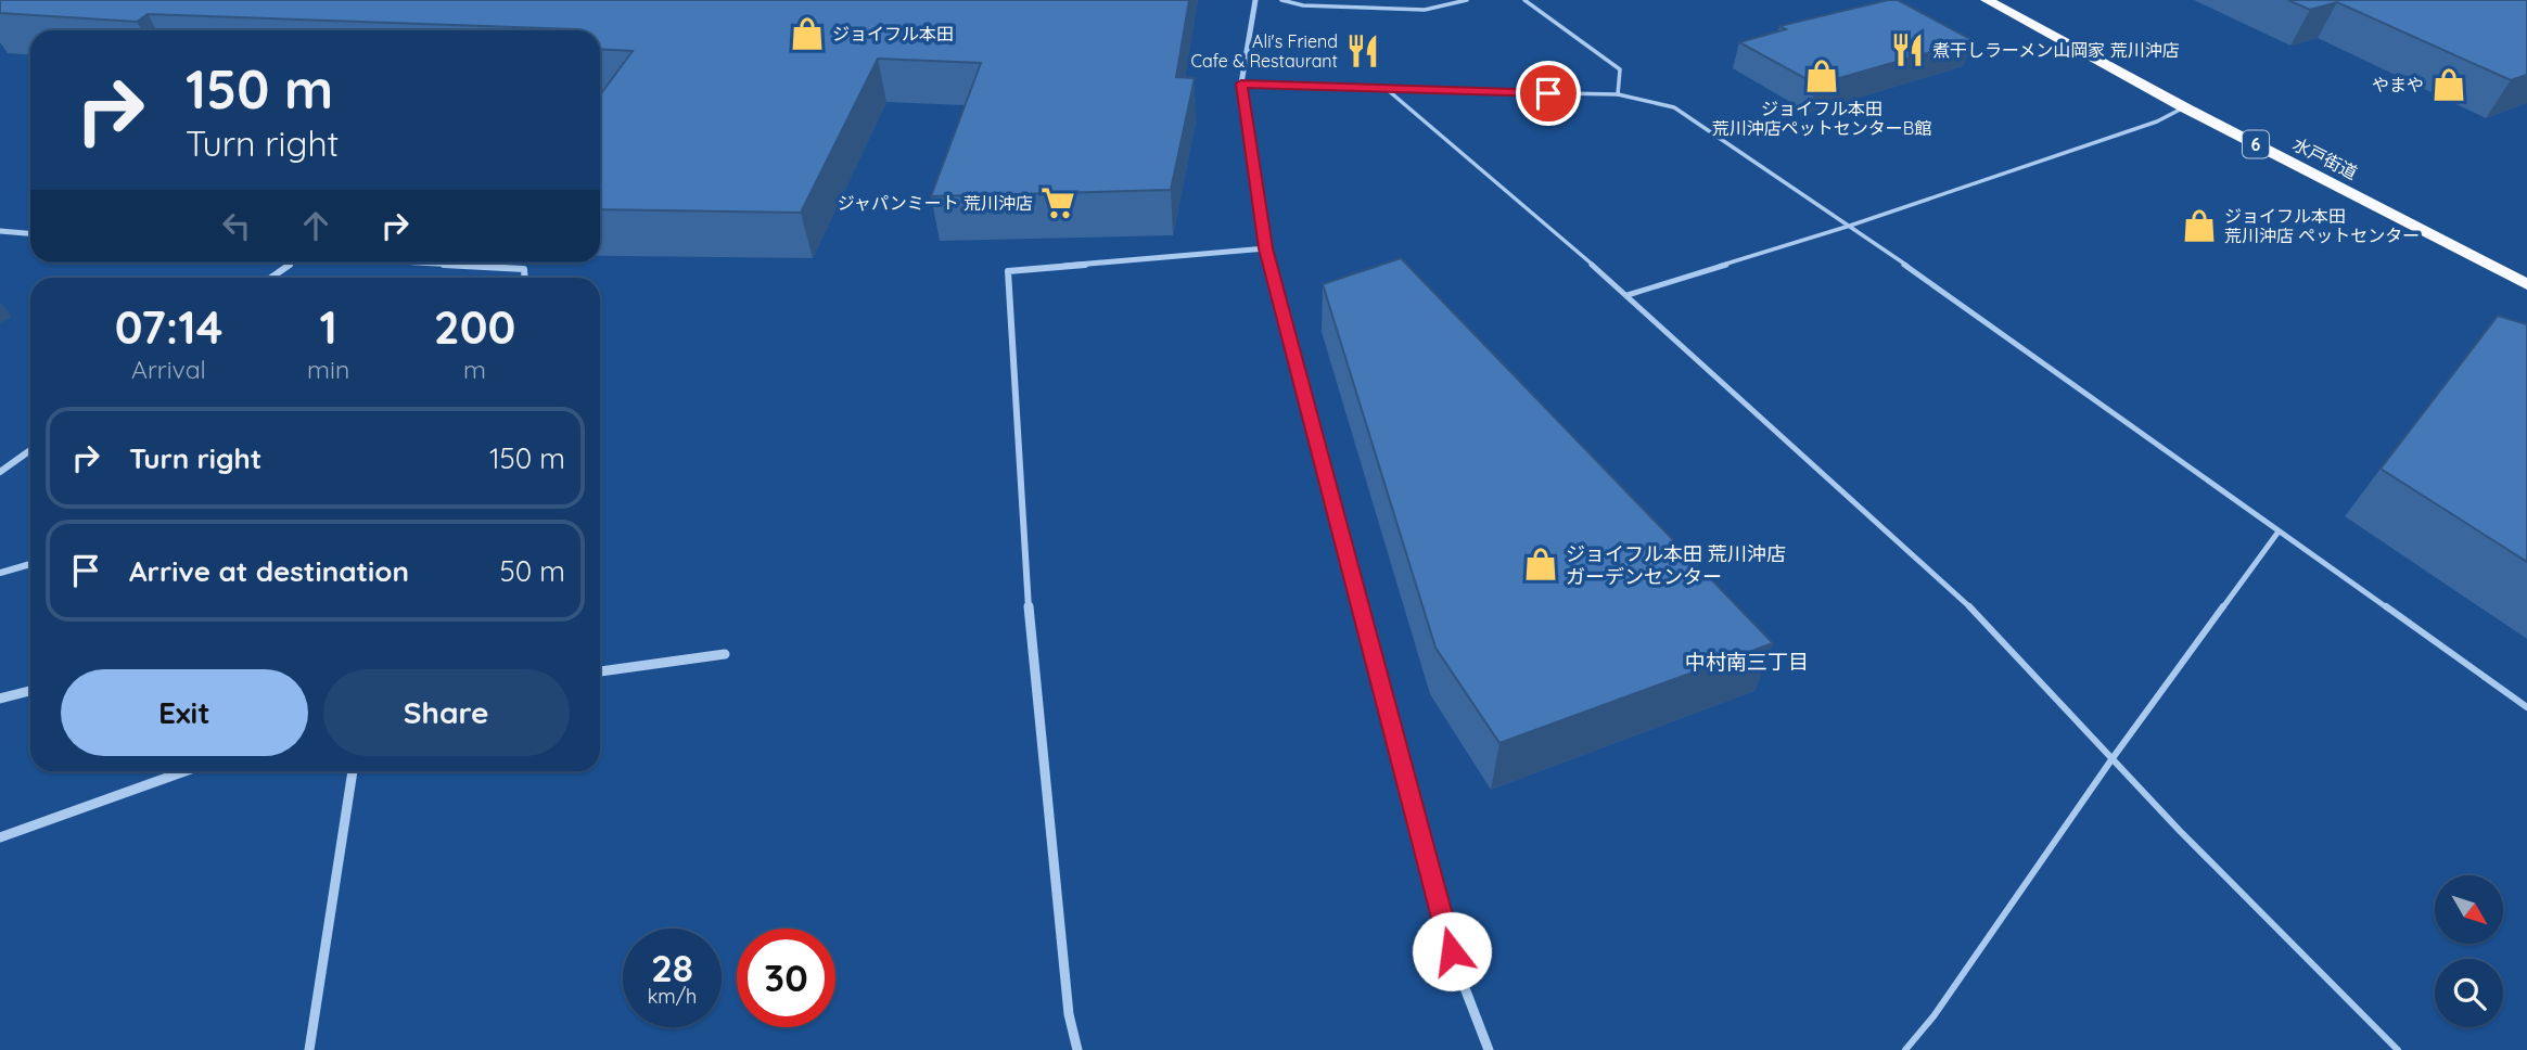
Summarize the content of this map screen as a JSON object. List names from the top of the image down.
{
  "streets": {
    "highway": ["6", "水戸街道"]
  },
  "districts": ["中村南三丁目"],
  "places": {
    "shop": [
      "ジョイフル本田",
      "ジョイフル本田 荒川沖店ペットセンターB館",
      "やまや",
      "ジョイフル本田 荒川沖店 ペットセンター",
      "ジョイフル本田 荒川沖店 ガーデンセンター"
    ],
    "restaurant": ["煮干しラーメン山岡家 荒川沖店", "Ali's Friend Cafe & Restaurant"],
    "supermarket": ["ジャパンミート 荒川沖店"]
  },
  "north": "bottom right",
  "page": {
    "turn": ["150 m", "Turn right"],
    "eta": [
      "07:14",
      "Arrival",
      "1",
      "min",
      "200",
      "m"
    ],
    "list": [
      {
        "name": "Turn right",
        "value": "150 m"
      },
      {
        "name": "Arrive at destination",
        "value": "50 m"
      }
    ],
    "buttons": ["Exit", "Share"],
    "speed": "28 km/h",
    "limit": "30"
  }
}
